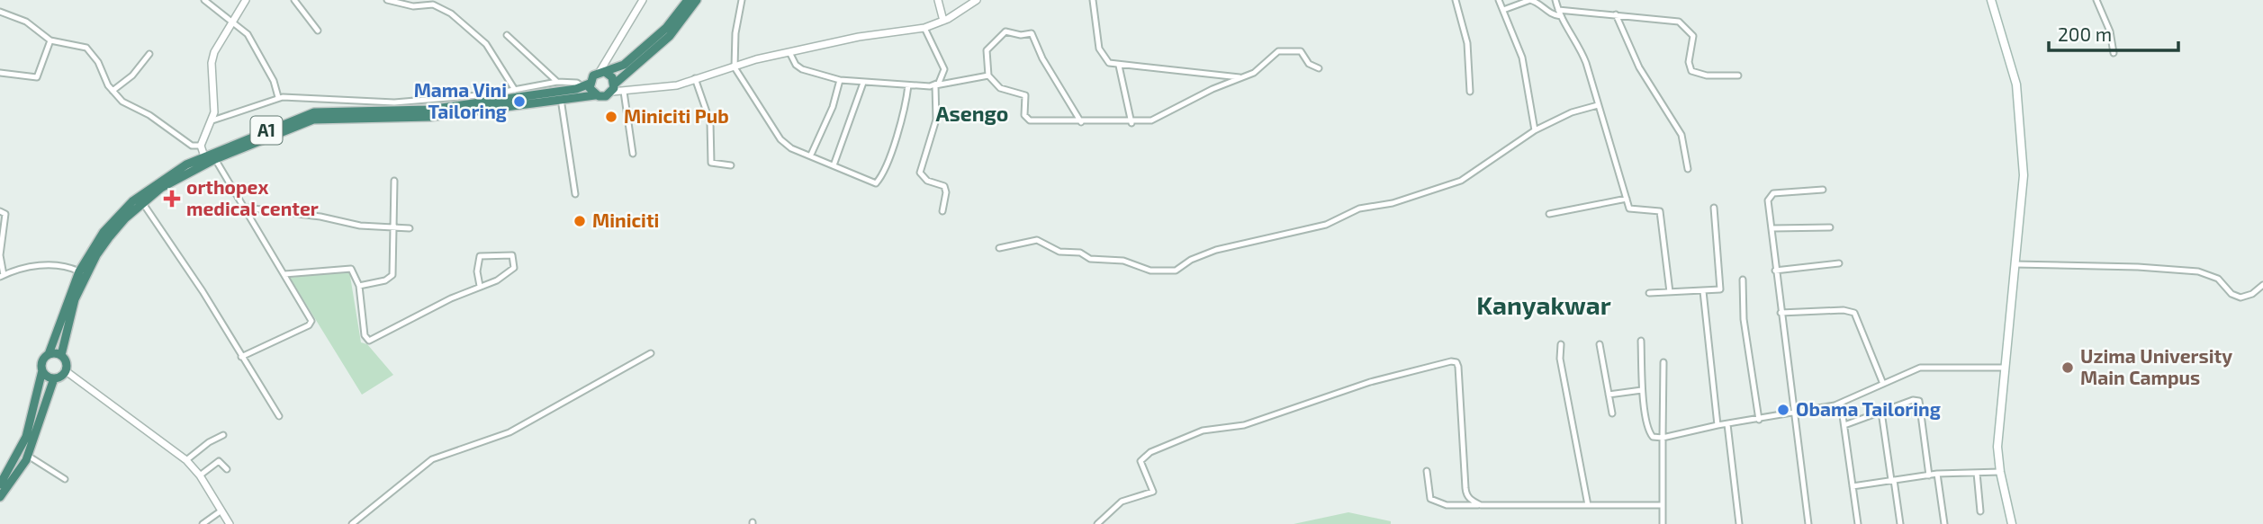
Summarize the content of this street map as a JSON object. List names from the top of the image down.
{
  "streets": {
    "highway": ["A1"]
  },
  "districts": ["Asengo", "Kanyakwar"],
  "places": {
    "other": [
      "Mama Vini Tailoring",
      "Miniciti Pub",
      "Miniciti",
      "Uzima University Main Campus",
      "Obama Tailoring"
    ],
    "health": ["orthopex medical center"]
  },
  "scale_bar": "200 m"
}
